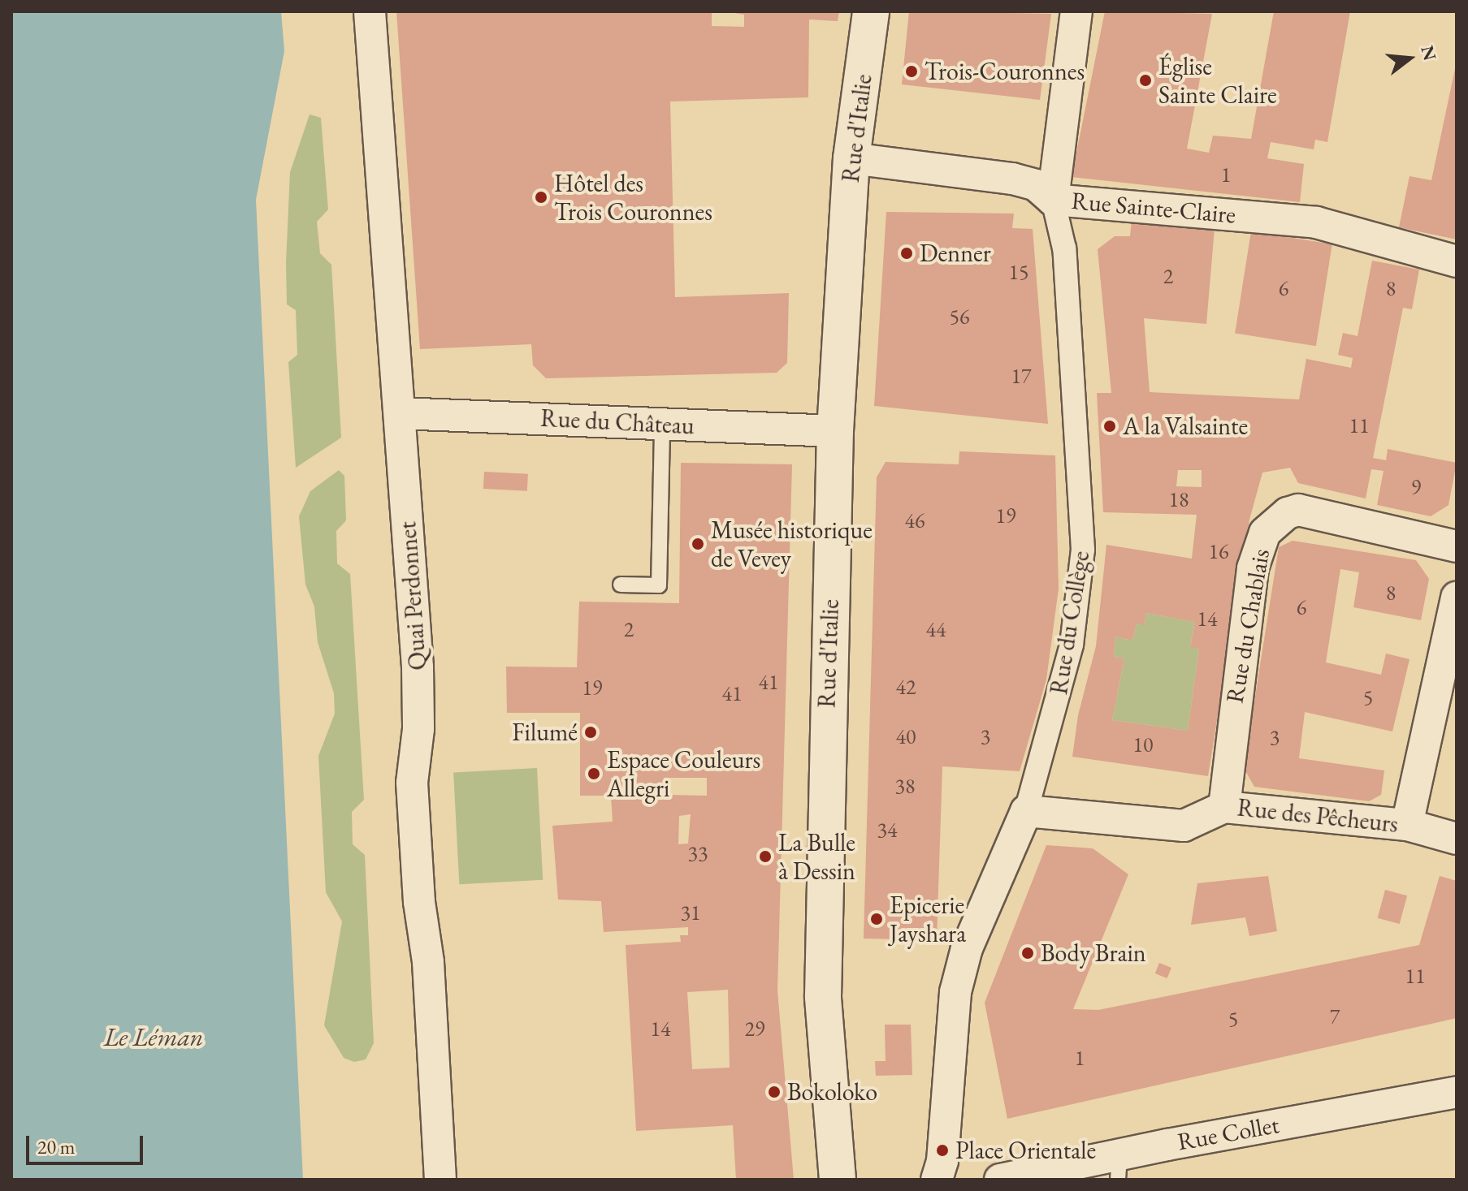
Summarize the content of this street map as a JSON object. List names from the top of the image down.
{
  "streets": {
    "street": [
      "Rue d'Italie",
      "Rue Sainte-Claire",
      "Rue du Château",
      "Quai Perdonnet",
      "Rue du Collège",
      "Rue du Chablais",
      "Rue des Pêcheurs",
      "Rue Collet"
    ]
  },
  "crossings": [
    ["Rue d'Italie", "Rue Sainte-Claire"],
    ["Rue d'Italie", "Rue du Château"],
    ["Rue Sainte-Claire", "Rue du Collège"],
    ["Rue du Château", "Quai Perdonnet"],
    ["Rue du Collège", "Rue des Pêcheurs"],
    ["Rue du Chablais", "Rue des Pêcheurs"]
  ],
  "water": ["Le Léman"],
  "places": [
    "Trois-Couronnes",
    "Église Sainte Claire",
    "Hôtel des Trois Couronnes",
    "Denner",
    "A la Valsainte",
    "Musée historique de Vevey",
    "Filumé",
    "Espace Couleurs Allegri",
    "La Bulle à Dessin",
    "Epicerie Jayshara",
    "Body Brain",
    "Bokoloko",
    "Place Orientale"
  ],
  "house_numbers": [
    "1",
    "15",
    "2",
    "6",
    "8",
    "56",
    "17",
    "11",
    "9",
    "18",
    "19",
    "46",
    "16",
    "8",
    "6",
    "14",
    "2",
    "44",
    "41",
    "42",
    "19",
    "41",
    "5",
    "40",
    "3",
    "3",
    "10",
    "38",
    "34",
    "33",
    "31",
    "11",
    "7",
    "5",
    "14",
    "29",
    "1"
  ],
  "scale_bar": "20 m",
  "north": "right"
}
